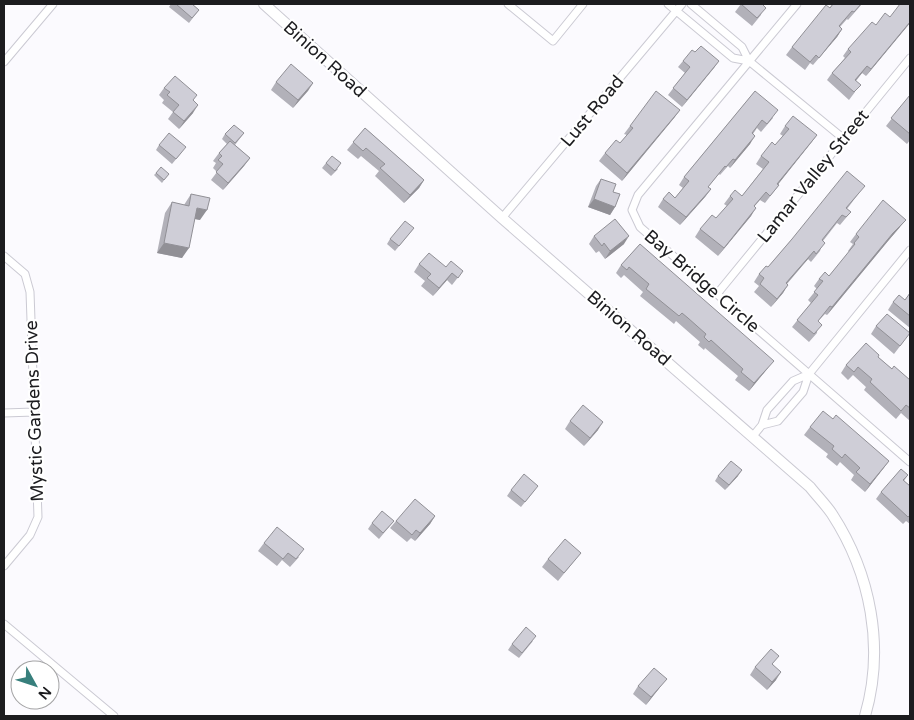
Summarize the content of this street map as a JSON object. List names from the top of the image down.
{
  "streets": {
    "main road": ["Binion Road"],
    "street": [
      "Lust Road",
      "Lamar Valley Street",
      "Bay Bridge Circle",
      "Mystic Gardens Drive"
    ]
  },
  "crossings": [
    ["Binion Road", "Lust Road"],
    ["Lamar Valley Street", "Bay Bridge Circle"]
  ],
  "north": "bottom right"
}
